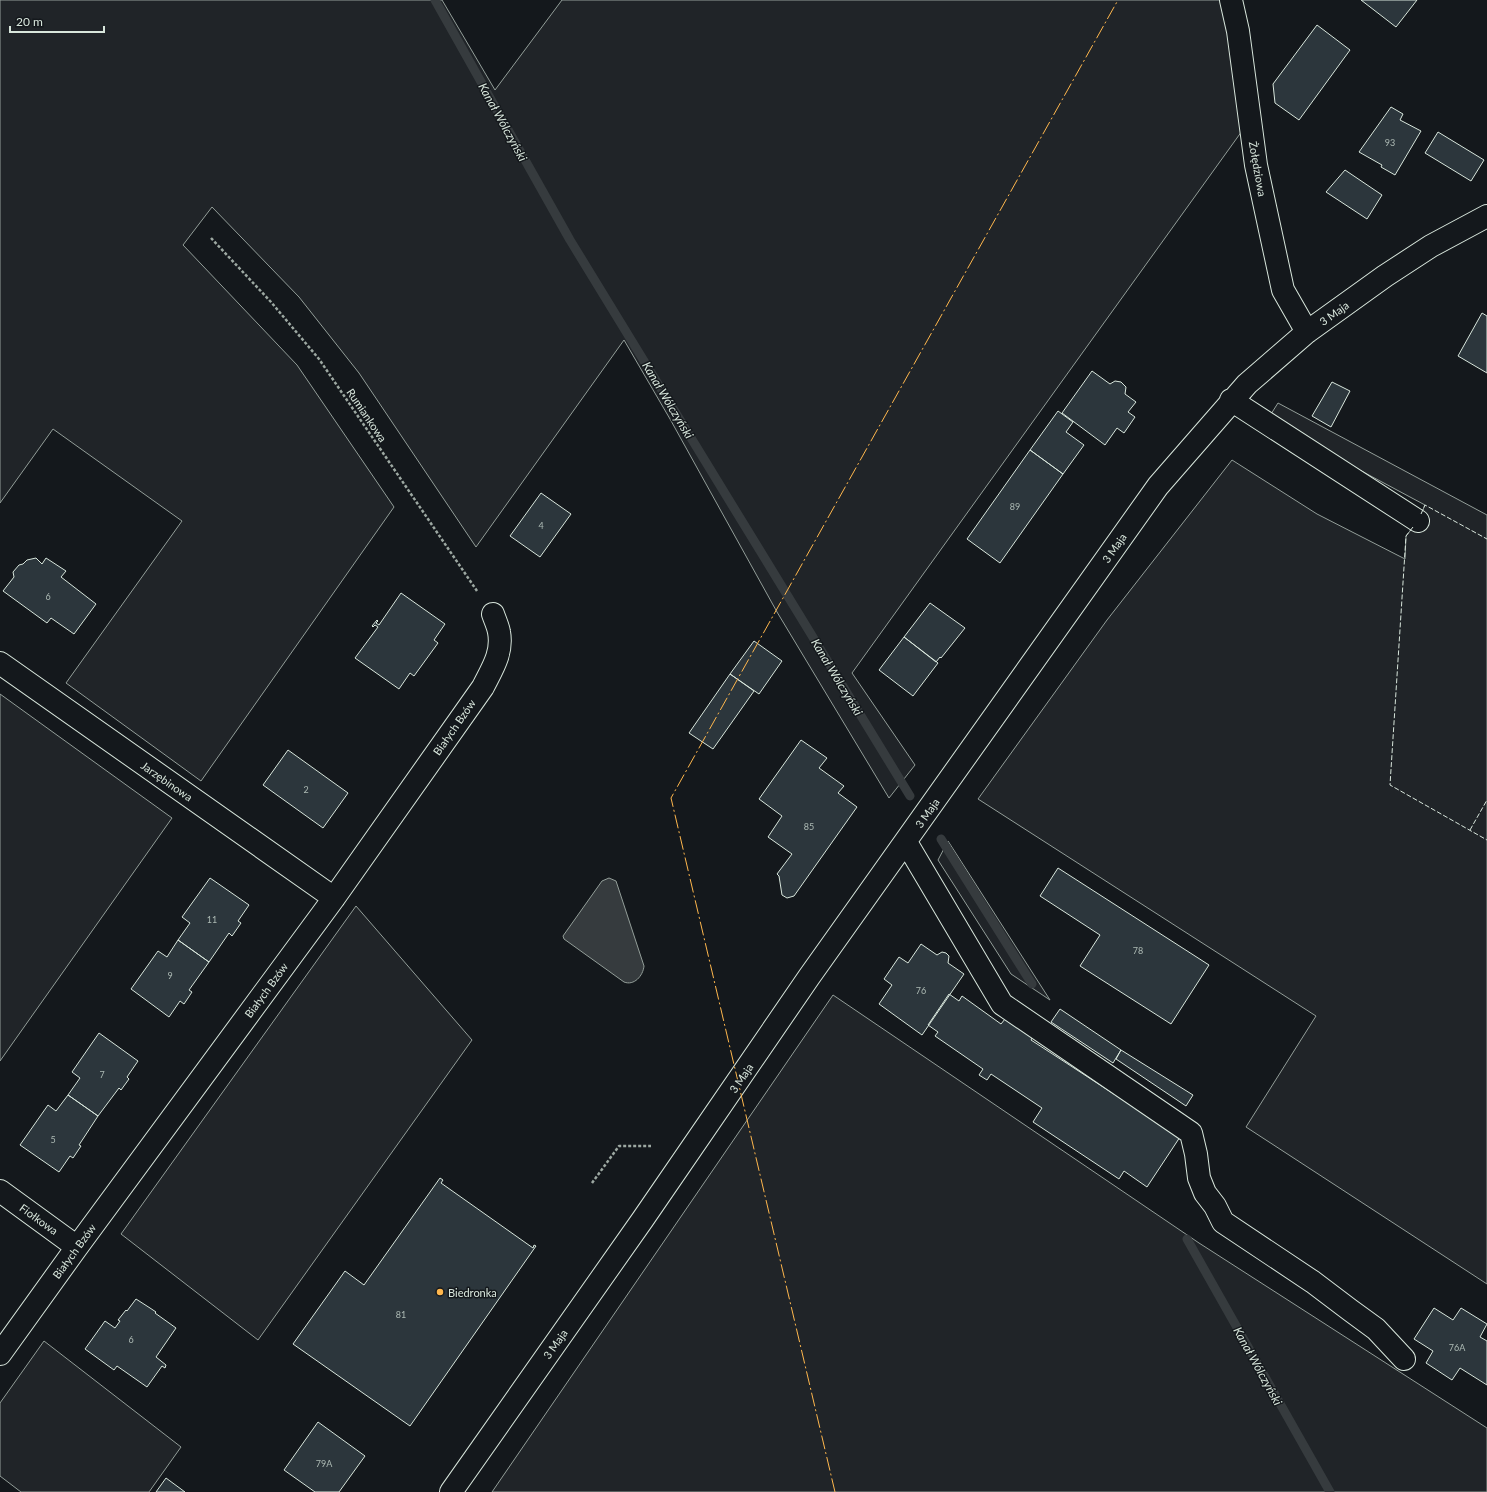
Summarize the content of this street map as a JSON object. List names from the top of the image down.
{
  "streets": {
    "street": [
      "Żołędziowa",
      "3 Maja",
      "Białych Bzów",
      "Jarzębinowa",
      "Fiołkowa"
    ],
    "path": ["Rumiankowa"]
  },
  "crossings": [
    ["Żołędziowa", "3 Maja"],
    ["Rumiankowa", "Białych Bzów"],
    ["Białych Bzów", "Jarzębinowa"],
    ["Białych Bzów", "Fiołkowa"]
  ],
  "water": ["Kanał Wólczyński"],
  "places": ["Biedronka"],
  "house_numbers": [
    "93",
    "89",
    "4",
    "6",
    "2",
    "85",
    "11",
    "78",
    "9",
    "76",
    "7",
    "5",
    "81",
    "6",
    "76A",
    "79A"
  ],
  "scale_bar": "20 m"
}
